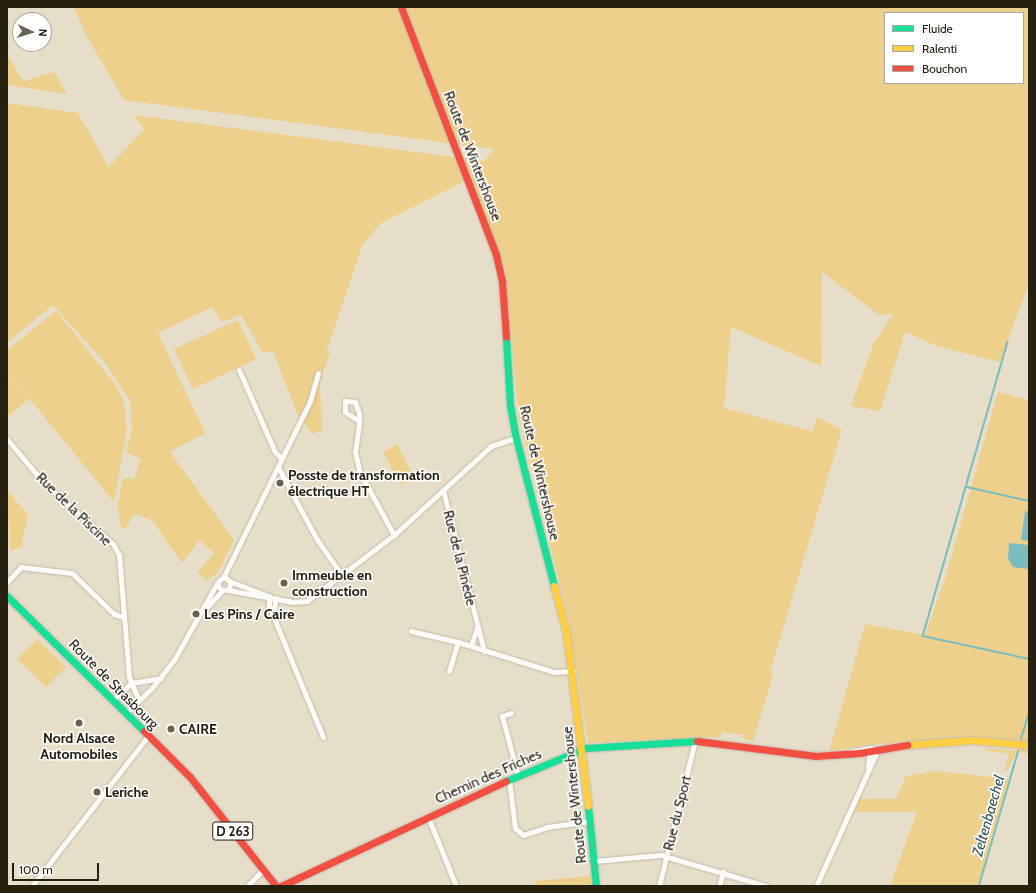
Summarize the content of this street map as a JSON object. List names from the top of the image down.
{
  "streets": {
    "street": [
      "Route de Wintershouse",
      "Rue de la Piscine",
      "Rue de la Pinède",
      "Route de Strasbourg",
      "Chemin des Friches",
      "Rue du Sport",
      "D 263"
    ]
  },
  "crossings": [
    ["Route de Wintershouse", "Chemin des Friches"],
    ["Chemin des Friches", "Rue du Sport"]
  ],
  "water": ["Zeltenbaechel"],
  "places": [
    "Posste de transformation électrique HT",
    "Immeuble en construction",
    "Les Pins / Caire",
    "Nord Alsace Automobiles",
    "CAIRE",
    "Leriche"
  ],
  "legend": ["Fluide", "Ralenti", "Bouchon"],
  "scale_bar": "100 m",
  "north": "right"
}
